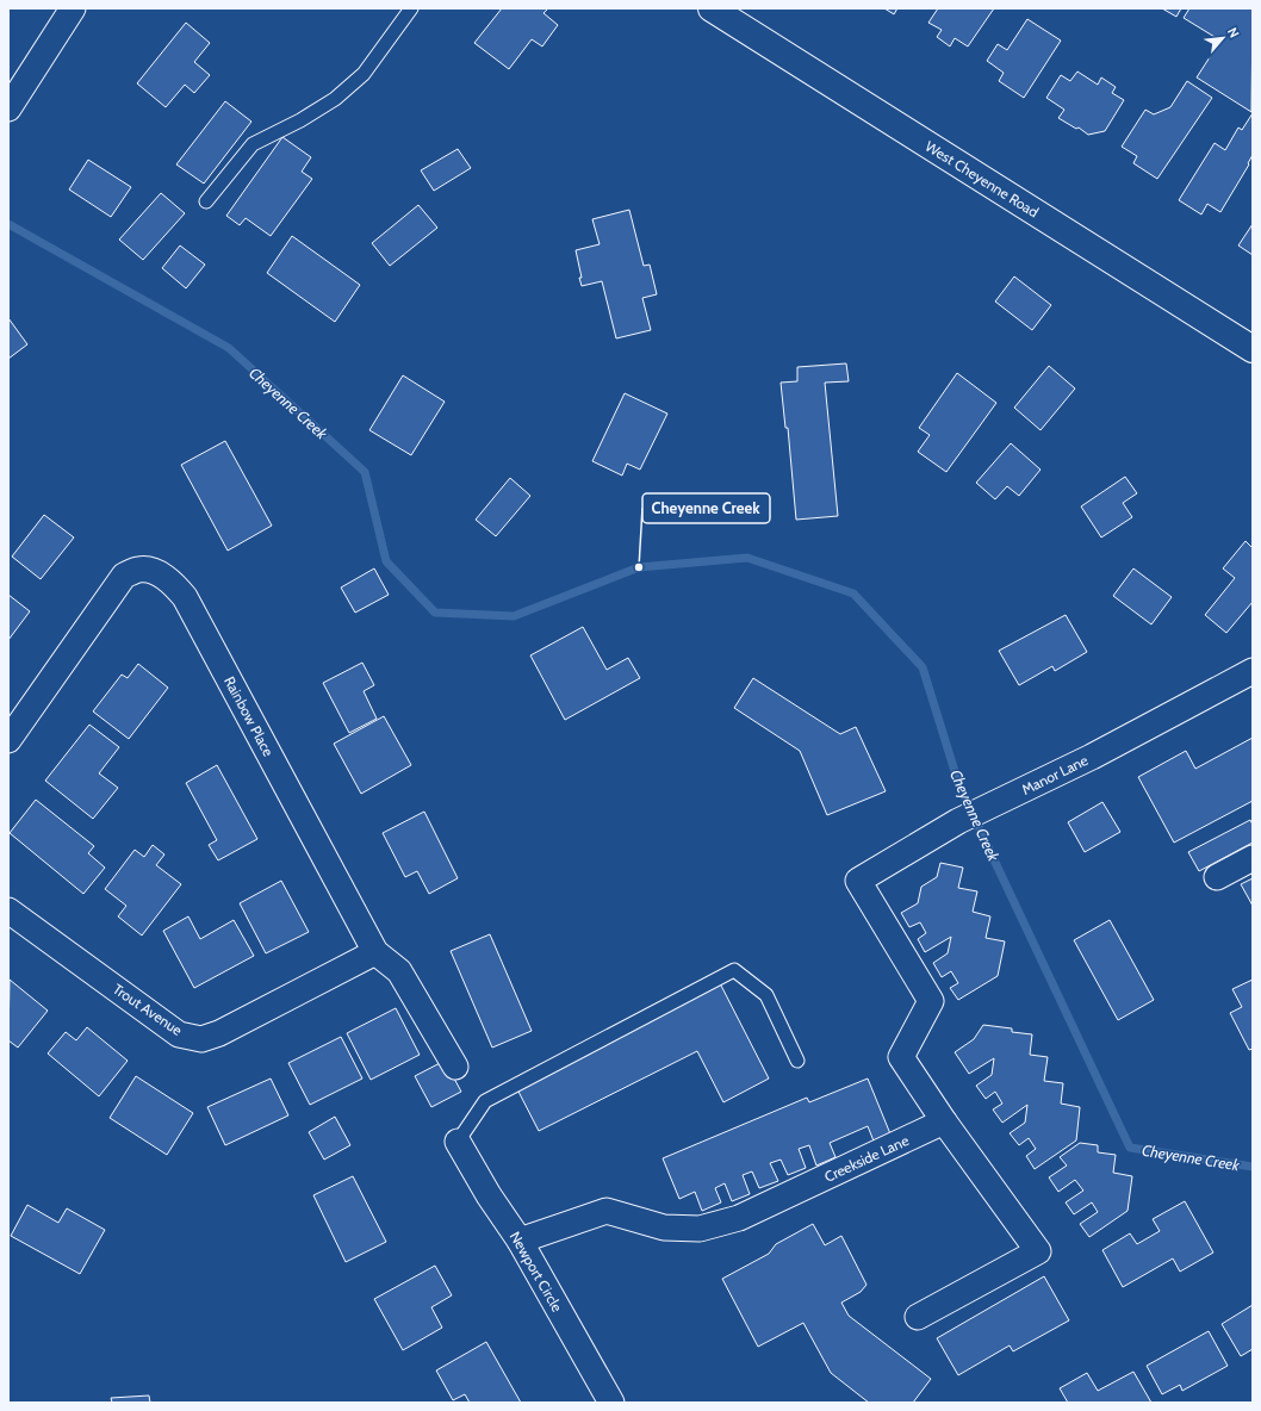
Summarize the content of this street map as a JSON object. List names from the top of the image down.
{
  "streets": {
    "main road": ["West Cheyenne Road"],
    "street": [
      "Rainbow Place",
      "Manor Lane",
      "Trout Avenue",
      "Creekside Lane",
      "Newport Circle"
    ]
  },
  "crossings": [
    ["Rainbow Place", "Trout Avenue"],
    ["Manor Lane", "Creekside Lane"],
    ["Creekside Lane", "Newport Circle"]
  ],
  "water": ["Cheyenne Creek"],
  "places": ["Cheyenne Creek"],
  "north": "top right"
}
